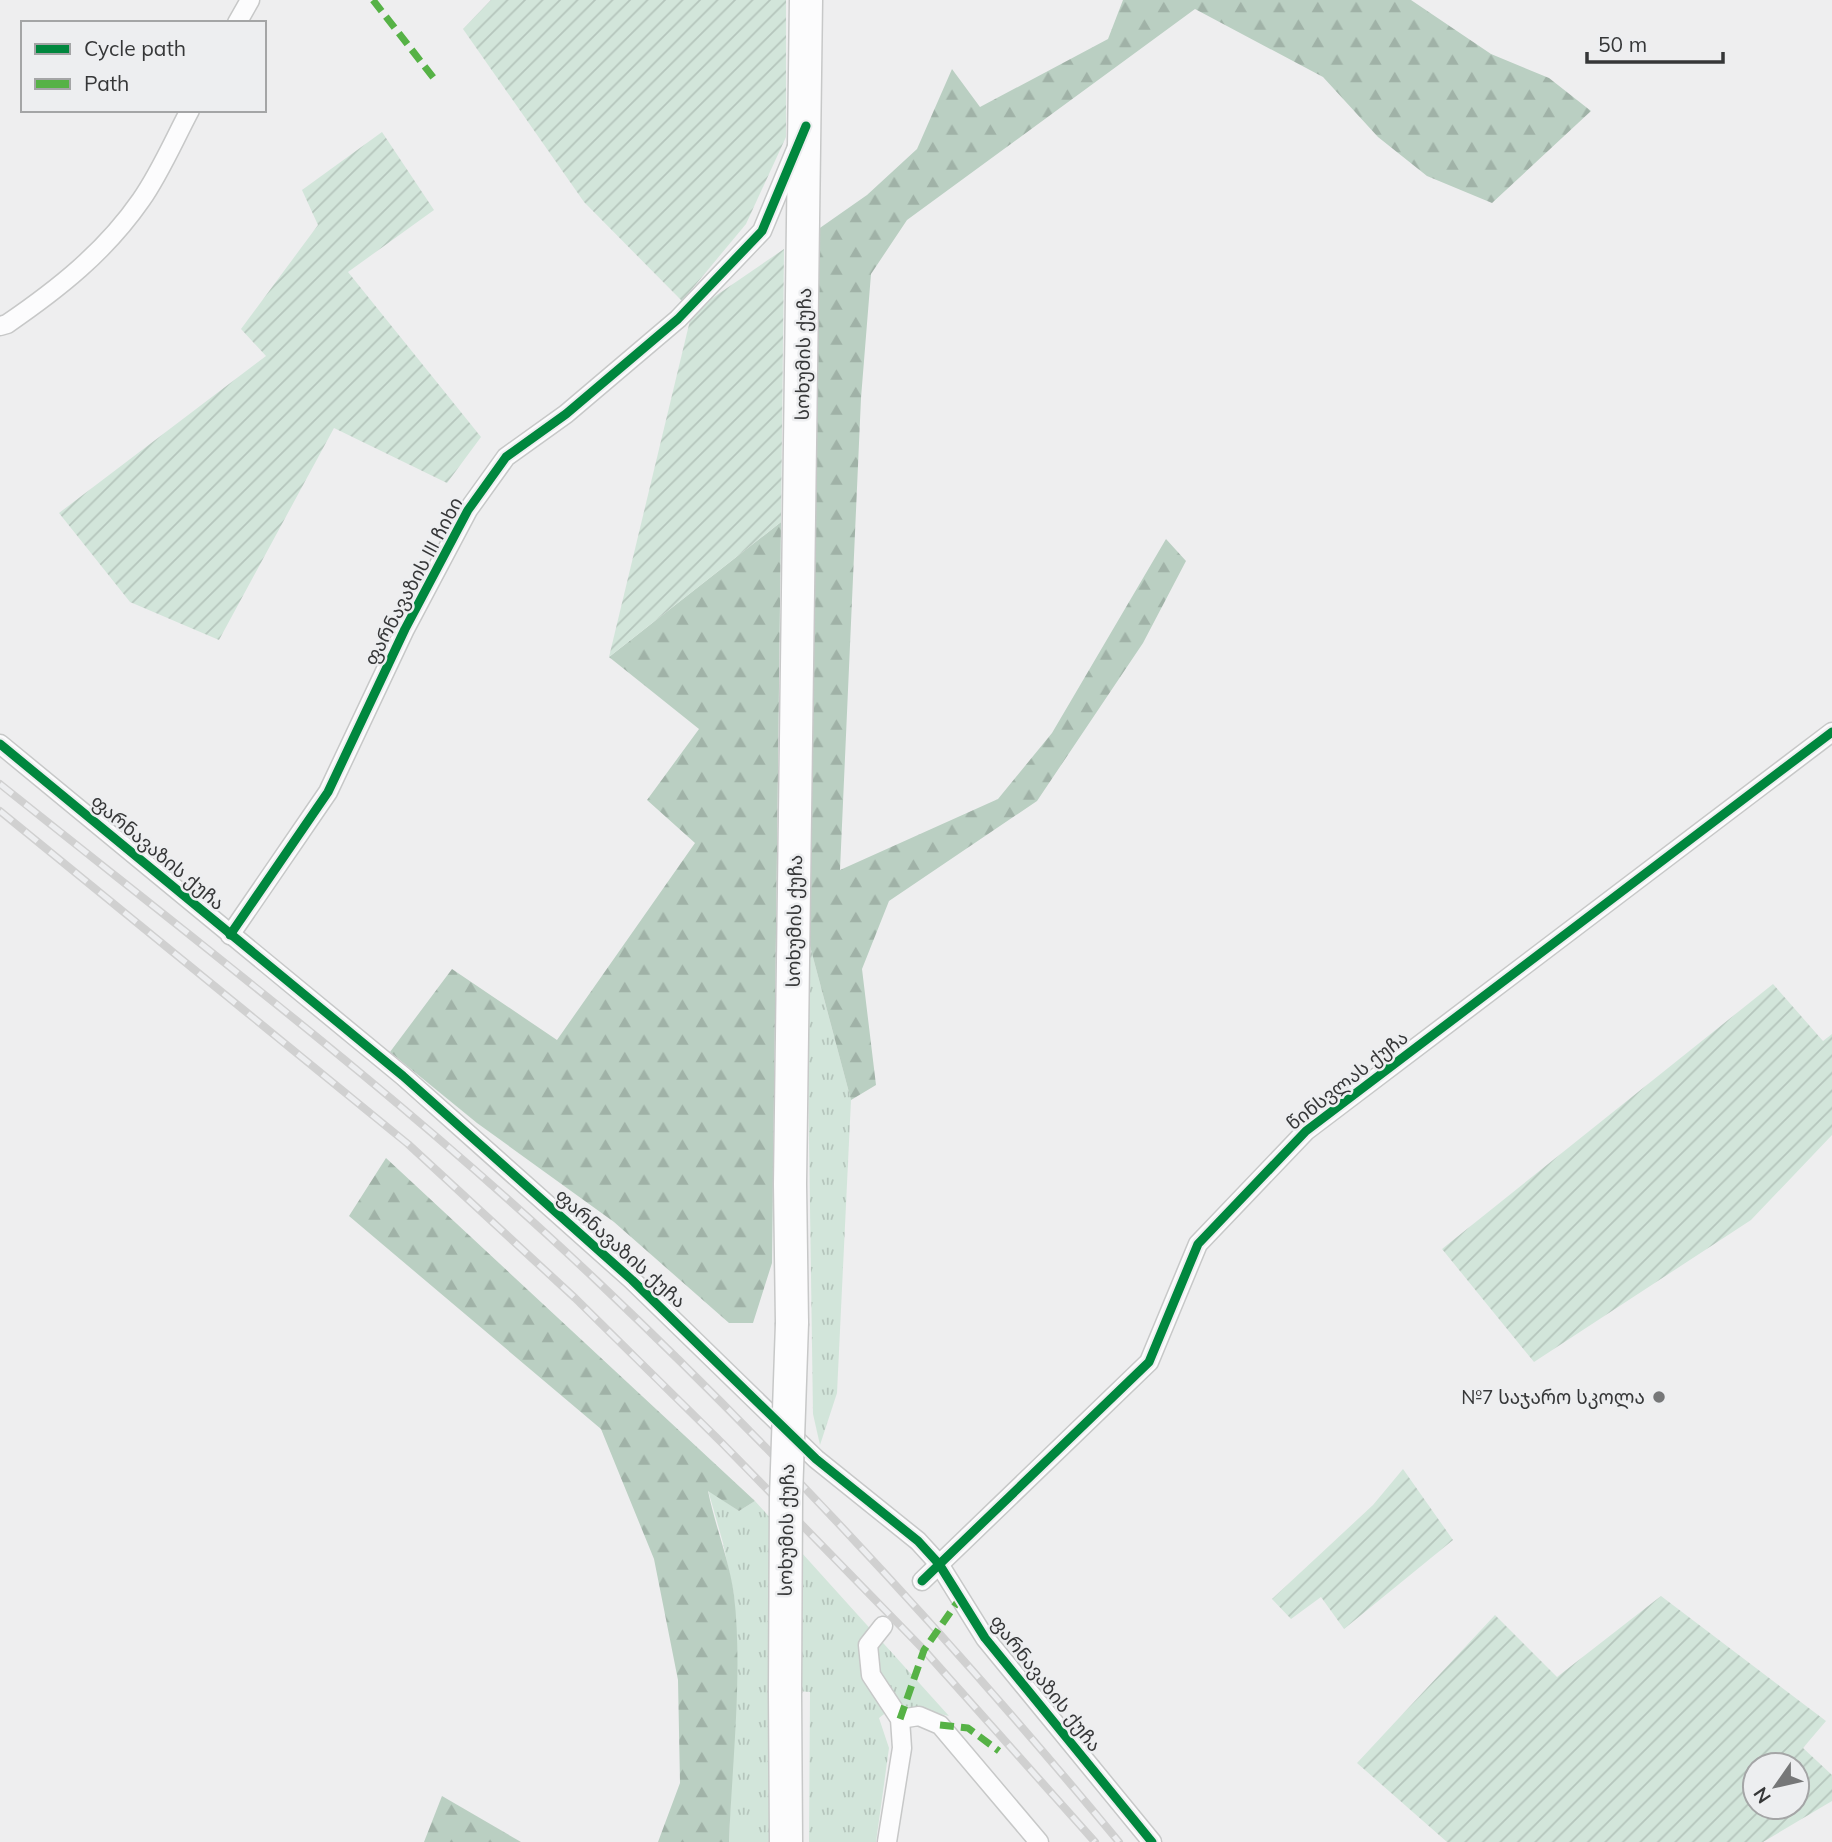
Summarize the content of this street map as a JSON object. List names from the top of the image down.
{
  "streets": {
    "highway": ["სოხუმის ქუჩა"],
    "street": ["ფარნავაზის III ჩიხი", "ფარნავაზის ქუჩა", "წინსვლას ქუჩა"]
  },
  "crossings": [
    ["სოხუმის ქუჩა", "ფარნავაზის III ჩიხი"],
    ["ფარნავაზის III ჩიხი", "ფარნავაზის ქუჩა"],
    ["ფარნავაზის ქუჩა", "წინსვლას ქუჩა"]
  ],
  "places": ["№7 საჯარო სკოლა"],
  "legend": ["Cycle path", "Path"],
  "scale_bar": "50 m",
  "north": "bottom left"
}
